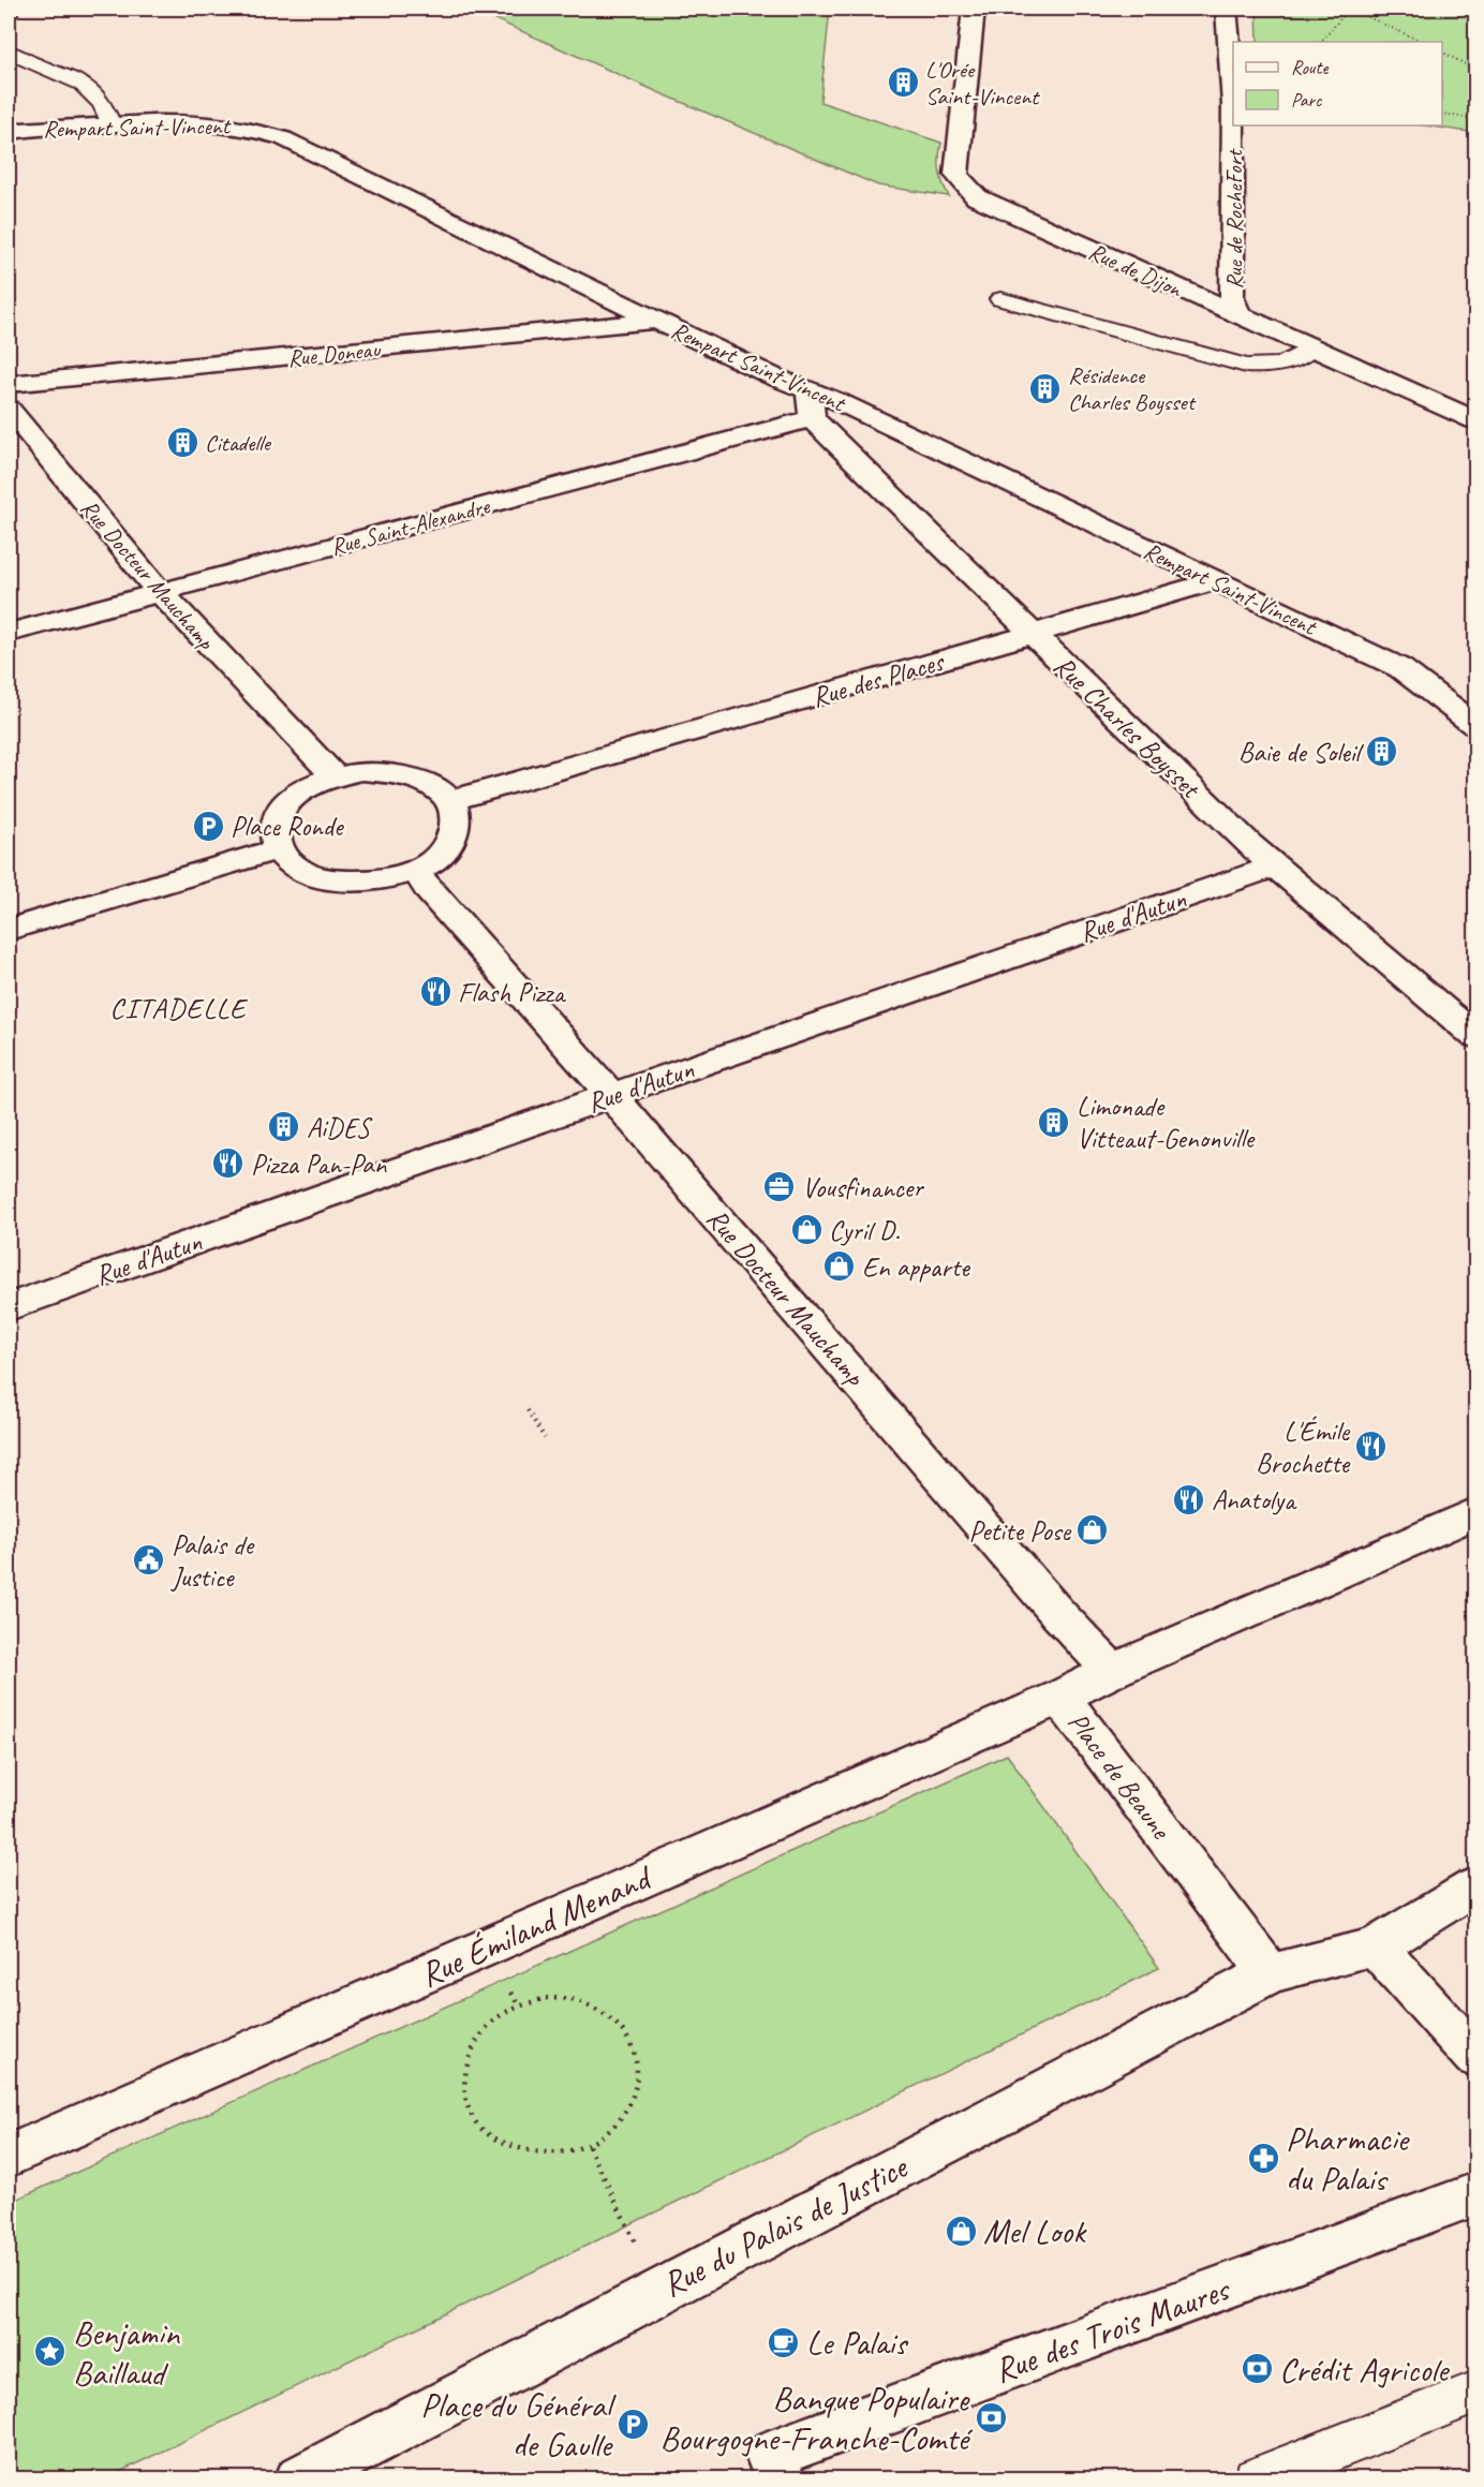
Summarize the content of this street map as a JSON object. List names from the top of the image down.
{
  "streets": {
    "street": [
      "Rempart Saint-Vincent",
      "Rue de RocheFort",
      "Rue de Dijon",
      "Rue Doneau",
      "Rue Saint-Alexandre",
      "Rue Docteur Mauchamp",
      "Rue des Places",
      "Rue Charles Boysset",
      "Rue d'Autun",
      "Place de Beaune",
      "Rue Émiland Menand",
      "Rue du Palais de Justice",
      "Rue des Trois Maures"
    ]
  },
  "crossings": [
    ["Rempart Saint-Vincent", "Rue Doneau"],
    ["Rempart Saint-Vincent", "Rue Saint-Alexandre"],
    ["Rempart Saint-Vincent", "Rue des Places"],
    ["Rempart Saint-Vincent", "Rue Charles Boysset"],
    ["Rue de RocheFort", "Rue de Dijon"],
    ["Rue Saint-Alexandre", "Rue Docteur Mauchamp"],
    ["Rue Saint-Alexandre", "Rue Charles Boysset"],
    ["Rue Docteur Mauchamp", "Rue des Places"],
    ["Rue Docteur Mauchamp", "Rue d'Autun"],
    ["Rue Docteur Mauchamp", "Place de Beaune"],
    ["Rue des Places", "Rue Charles Boysset"],
    ["Rue Charles Boysset", "Rue d'Autun"],
    ["Place de Beaune", "Rue Émiland Menand"],
    ["Place de Beaune", "Rue du Palais de Justice"]
  ],
  "districts": ["CITADELLE"],
  "places": {
    "building": [
      "L'Orée Saint-Vincent",
      "Résidence Charles Boysset",
      "Citadelle",
      "Baie de Soleil",
      "Limonade Vitteaut-Genonville",
      "AiDES"
    ],
    "parking": ["Place Ronde", "Place du Général de Gaulle"],
    "restaurant": [
      "Flash Pizza",
      "Pizza Pan-Pan",
      "L'Émile Brochette",
      "Anatolya"
    ],
    "office": ["Vousfinancer"],
    "shop": [
      "Cyril D.",
      "En apparte",
      "Petite Pose",
      "Mel Look"
    ],
    "public building": ["Palais de Justice"],
    "pharmacy": ["Pharmacie du Palais"],
    "cafe": ["Le Palais"],
    "place": ["Benjamin Baillaud"],
    "bank": ["Crédit Agricole", "Banque Populaire Bourgogne-Franche-Comté"]
  },
  "legend": ["Route", "Parc"]
}
